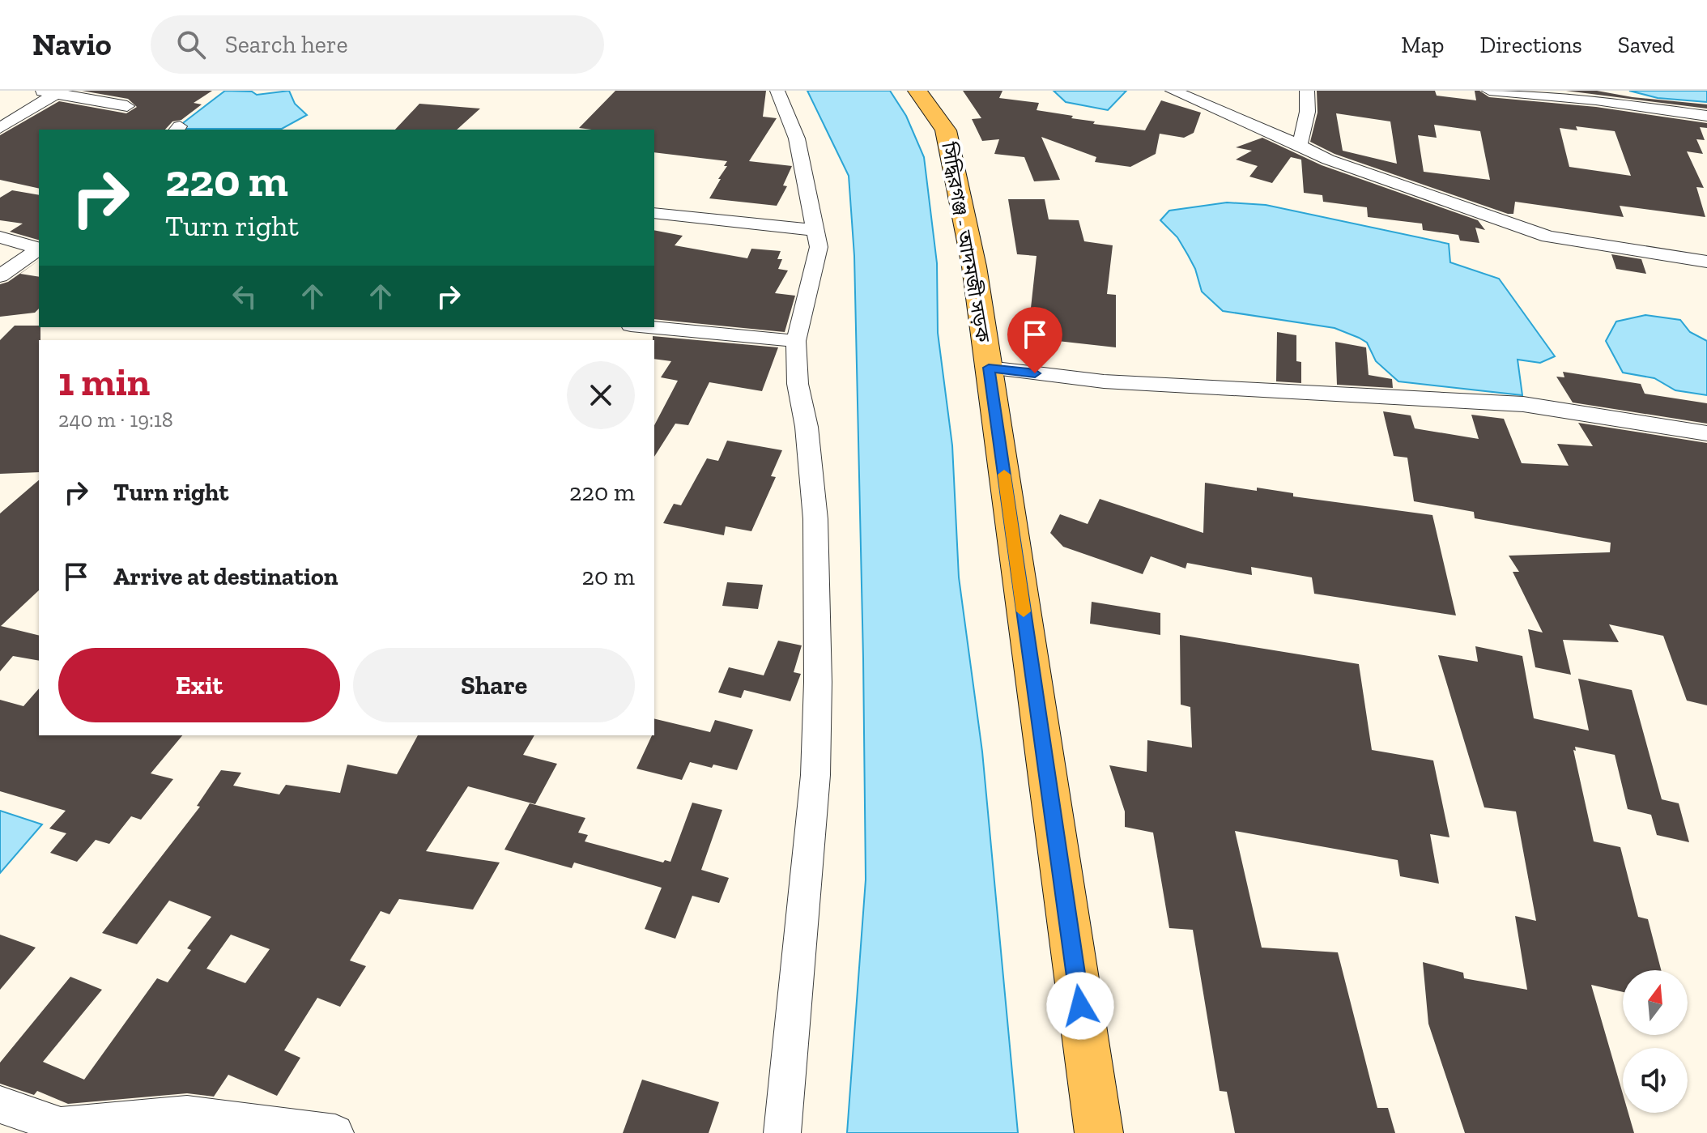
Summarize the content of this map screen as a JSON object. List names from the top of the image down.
{
  "streets": {
    "main road": ["সিদ্ধিরগঞ্জ - আদমজী সড়ক"]
  },
  "north": "top",
  "page": {
    "header": "Navio",
    "search": "Search here",
    "nav": ["Map", "Directions", "Saved"],
    "turn": ["220 m", "Turn right"],
    "heading": ["1 min", "240 m · 19:18"],
    "list": [
      {
        "name": "Turn right",
        "value": "220 m"
      },
      {
        "name": "Arrive at destination",
        "value": "20 m"
      }
    ],
    "buttons": ["Exit", "Share"]
  }
}
